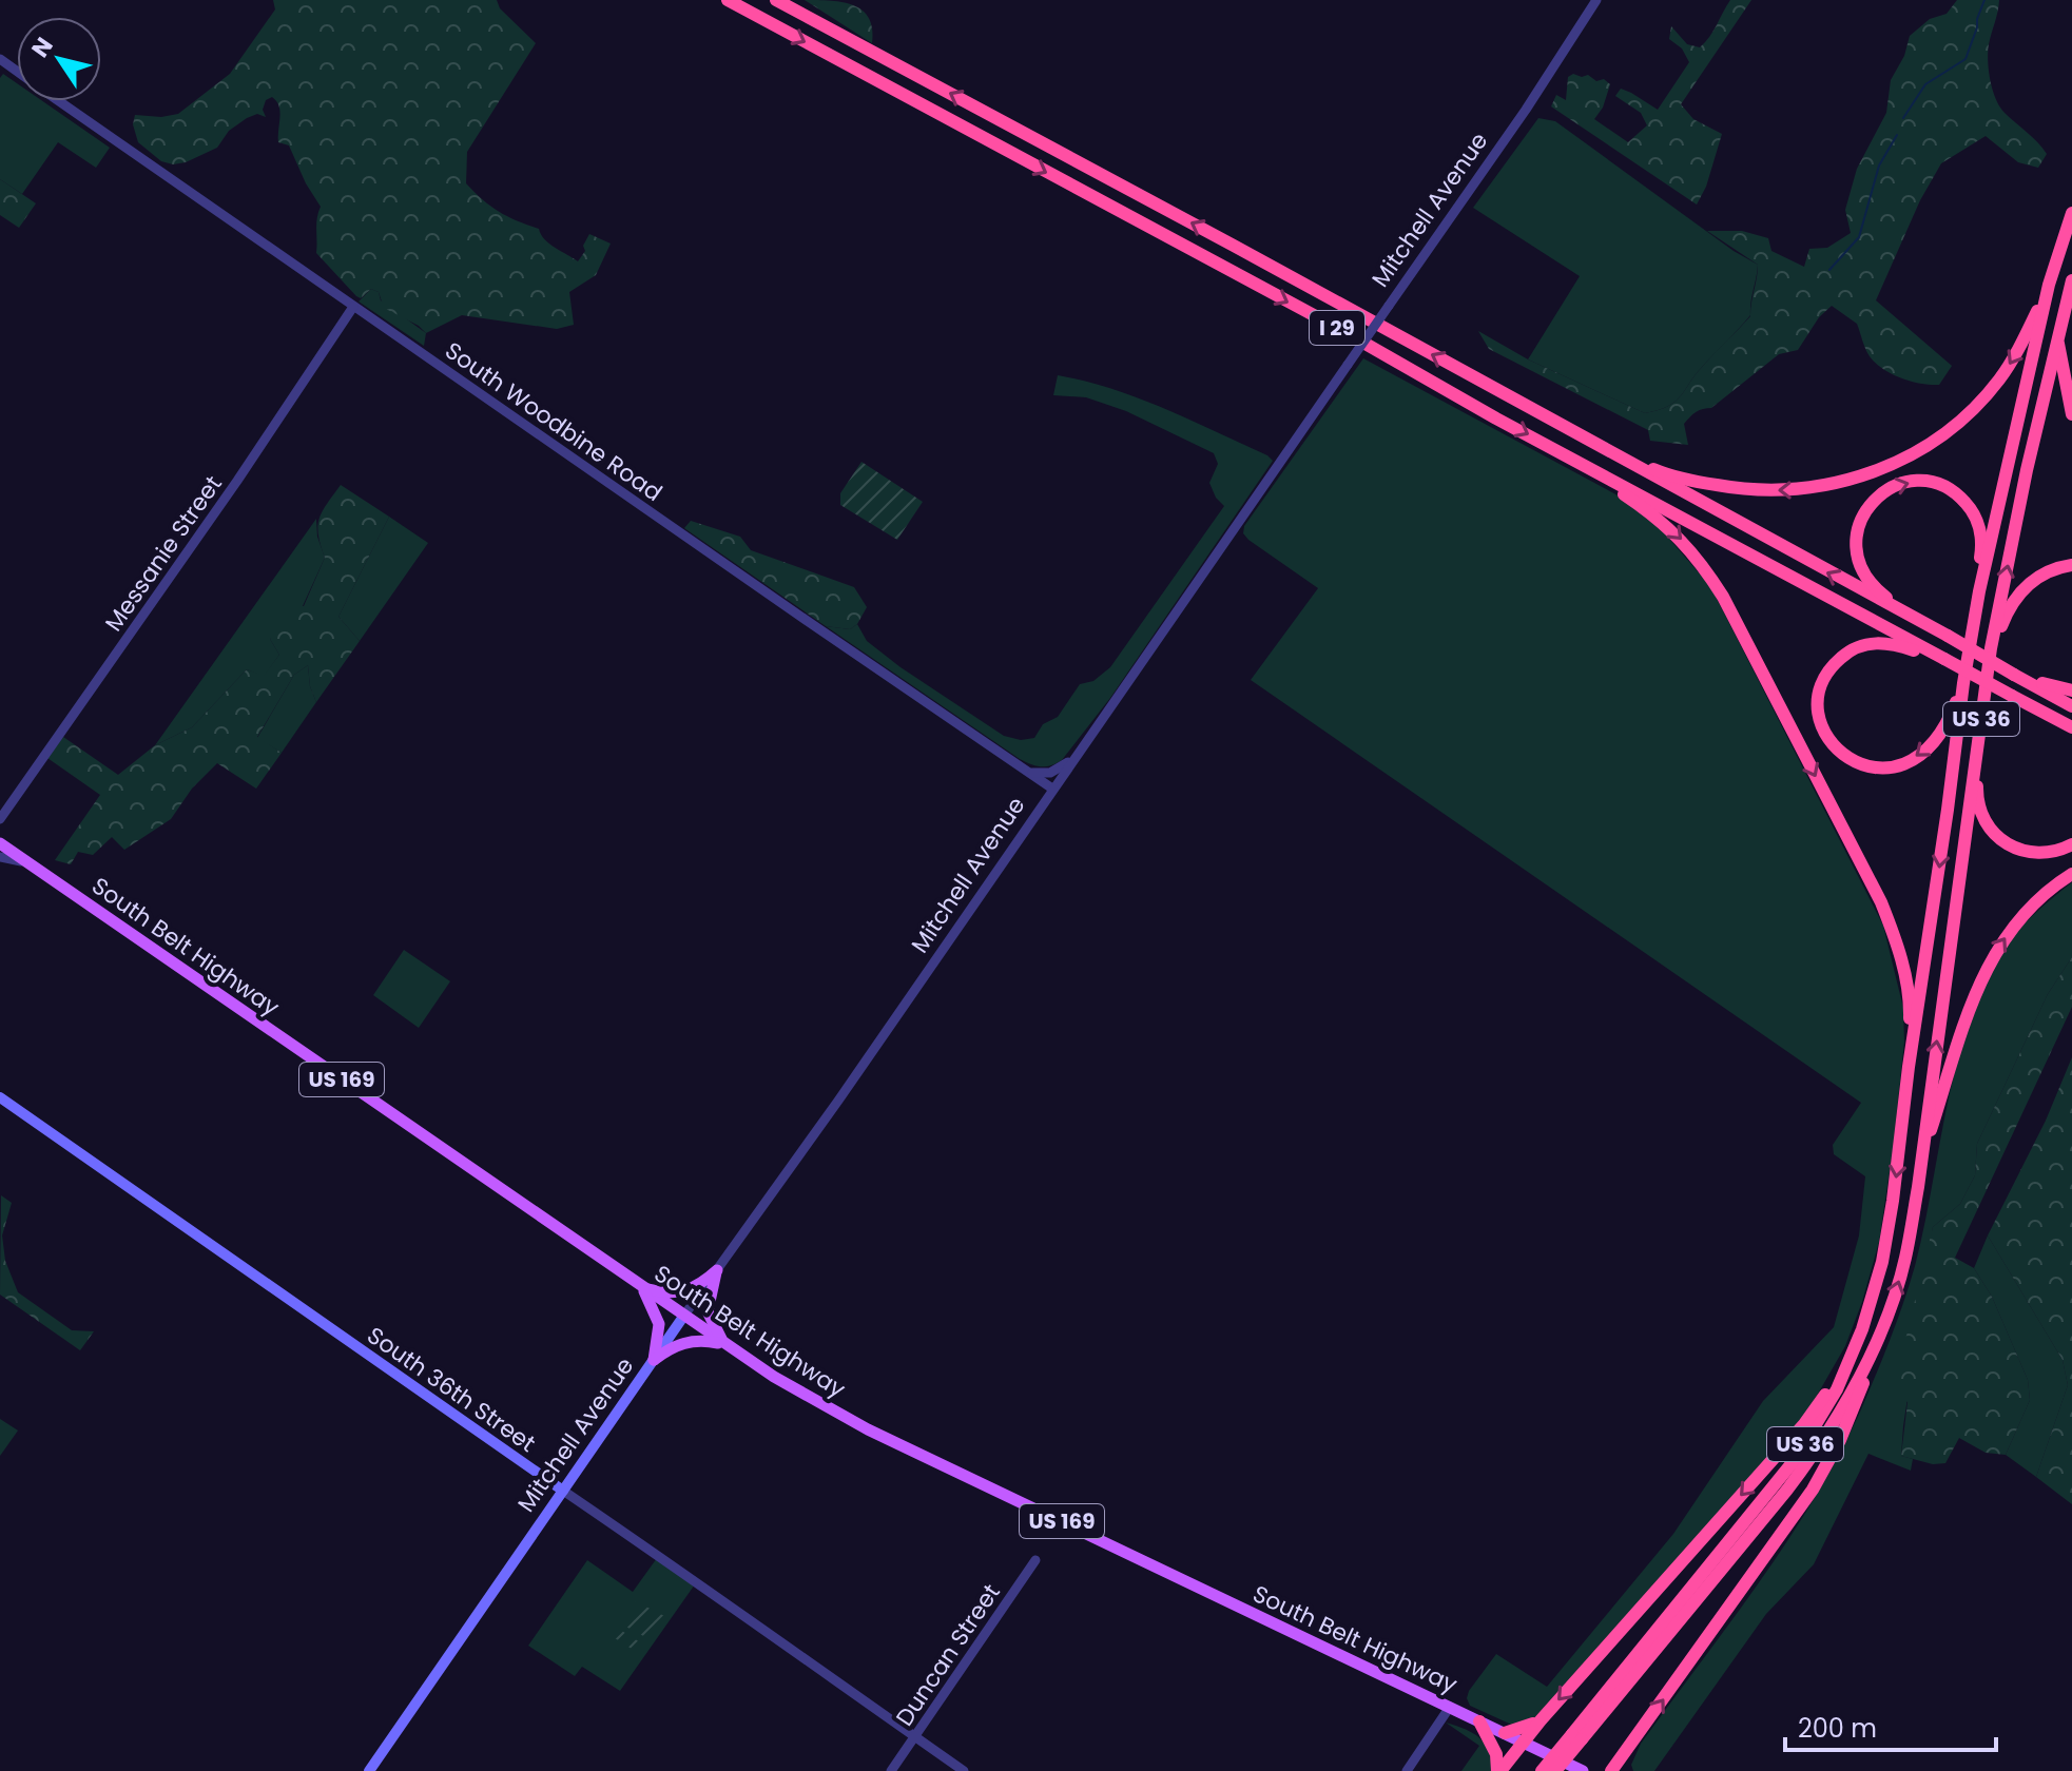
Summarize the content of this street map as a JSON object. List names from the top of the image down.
{
  "streets": {
    "highway": ["I 29", "US 36"],
    "main road": [
      "Mitchell Avenue",
      "South Belt Highway",
      "US 169",
      "South 36th Street"
    ],
    "street": ["South Woodbine Road", "Messanie Street", "Duncan Street"]
  },
  "crossings": [
    ["Mitchell Avenue", "South Woodbine Road"],
    ["Mitchell Avenue", "South Belt Highway"],
    ["Mitchell Avenue", "South 36th Street"],
    ["South Woodbine Road", "Messanie Street"],
    ["South 36th Street", "Duncan Street"]
  ],
  "scale_bar": "200 m",
  "north": "top left"
}
